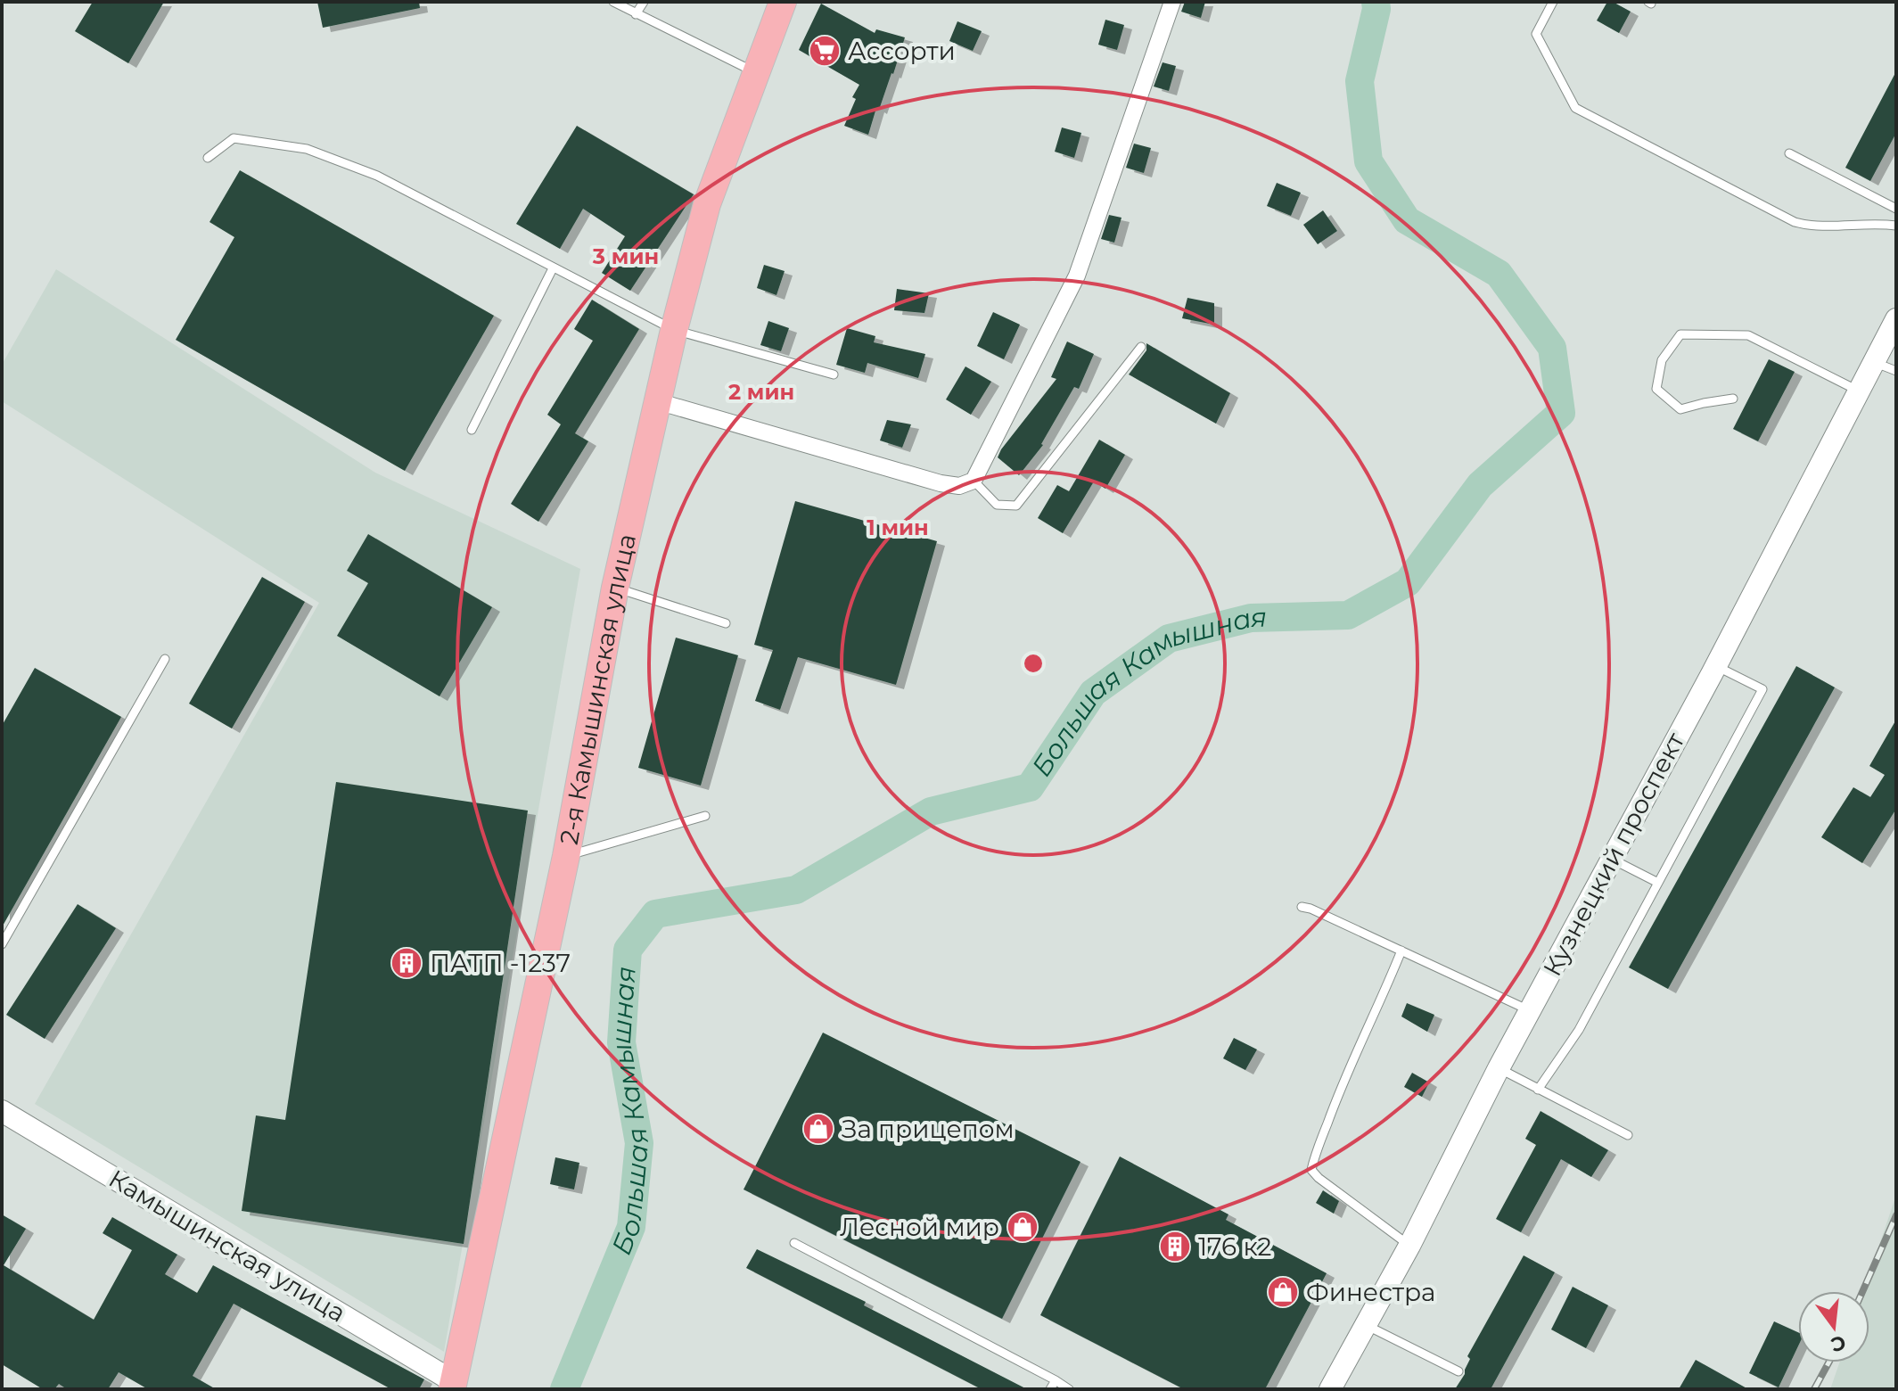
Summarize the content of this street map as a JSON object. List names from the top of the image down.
{
  "streets": {
    "main road": ["2-я Камышинская улица"],
    "street": ["Кузнецкий проспект", "Камышинская улица"]
  },
  "crossings": [
    ["2-я Камышинская улица", "Камышинская улица"]
  ],
  "water": ["Большая Камышная"],
  "places": {
    "supermarket": ["Ассорти"],
    "building": ["ПАТП -1237", "176 к2"],
    "shop": ["За прицепом", "Лесной мир", "Финестра"]
  },
  "north": "bottom",
  "rings": ["3 мин", "2 мин", "1 мин"]
}
